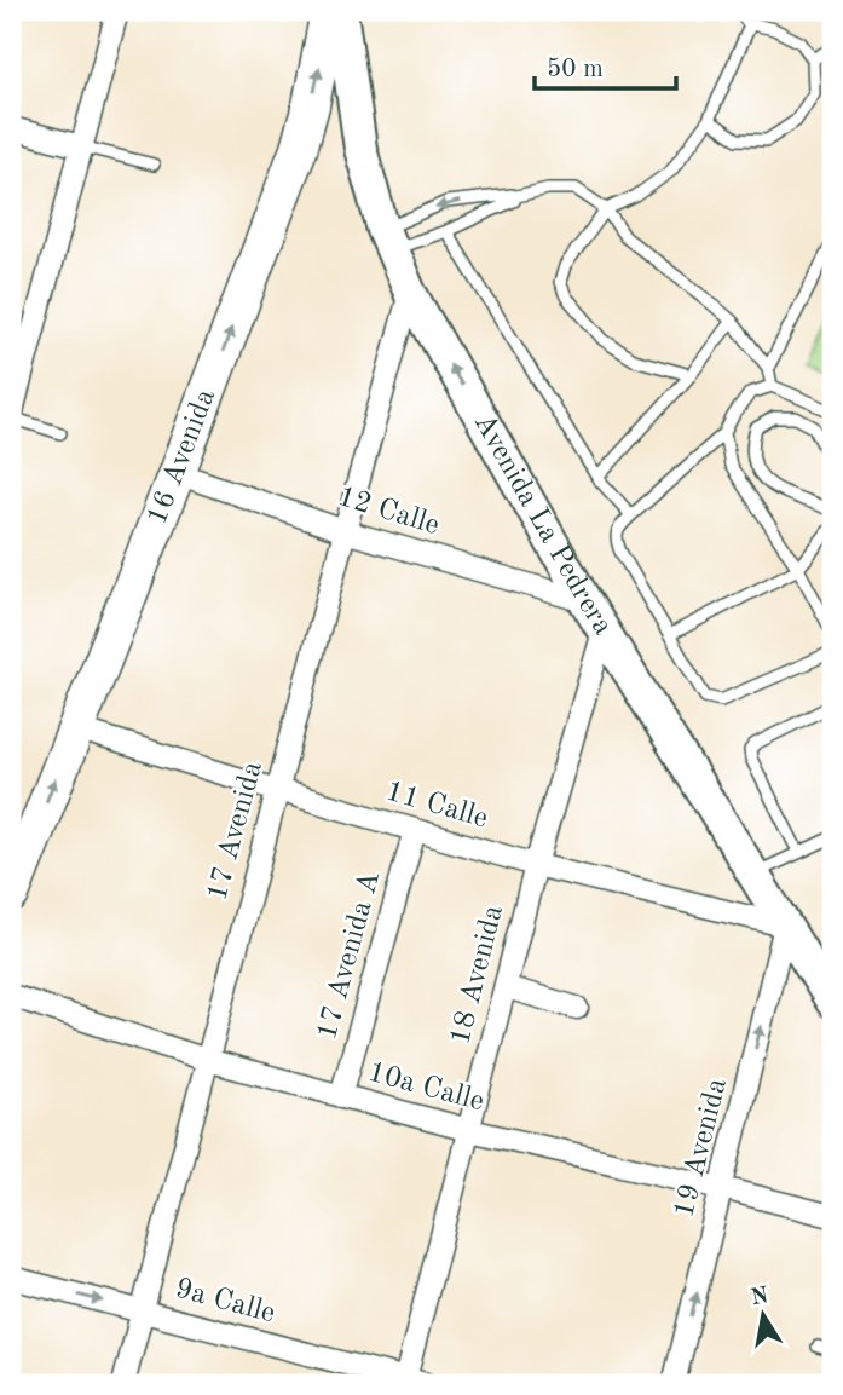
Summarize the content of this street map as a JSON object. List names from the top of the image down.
{
  "streets": {
    "main road": ["16 Avenida"],
    "street": [
      "12 Calle",
      "Avenida La Pedrera",
      "11 Calle",
      "17 Avenida",
      "17 Avenida A",
      "18 Avenida",
      "10a Calle",
      "19 Avenida",
      "9a Calle"
    ]
  },
  "crossings": [
    ["16 Avenida", "12 Calle"],
    ["16 Avenida", "11 Calle"],
    ["12 Calle", "Avenida La Pedrera"],
    ["12 Calle", "17 Avenida"],
    ["Avenida La Pedrera", "11 Calle"],
    ["Avenida La Pedrera", "17 Avenida"],
    ["Avenida La Pedrera", "18 Avenida"],
    ["Avenida La Pedrera", "19 Avenida"],
    ["11 Calle", "17 Avenida"],
    ["11 Calle", "17 Avenida A"],
    ["11 Calle", "18 Avenida"],
    ["11 Calle", "19 Avenida"],
    ["17 Avenida", "10a Calle"],
    ["17 Avenida", "9a Calle"],
    ["17 Avenida A", "10a Calle"],
    ["18 Avenida", "10a Calle"],
    ["18 Avenida", "9a Calle"],
    ["10a Calle", "19 Avenida"]
  ],
  "one_way": ["16 Avenida", "19 Avenida"],
  "scale_bar": "50 m",
  "north": "top"
}
